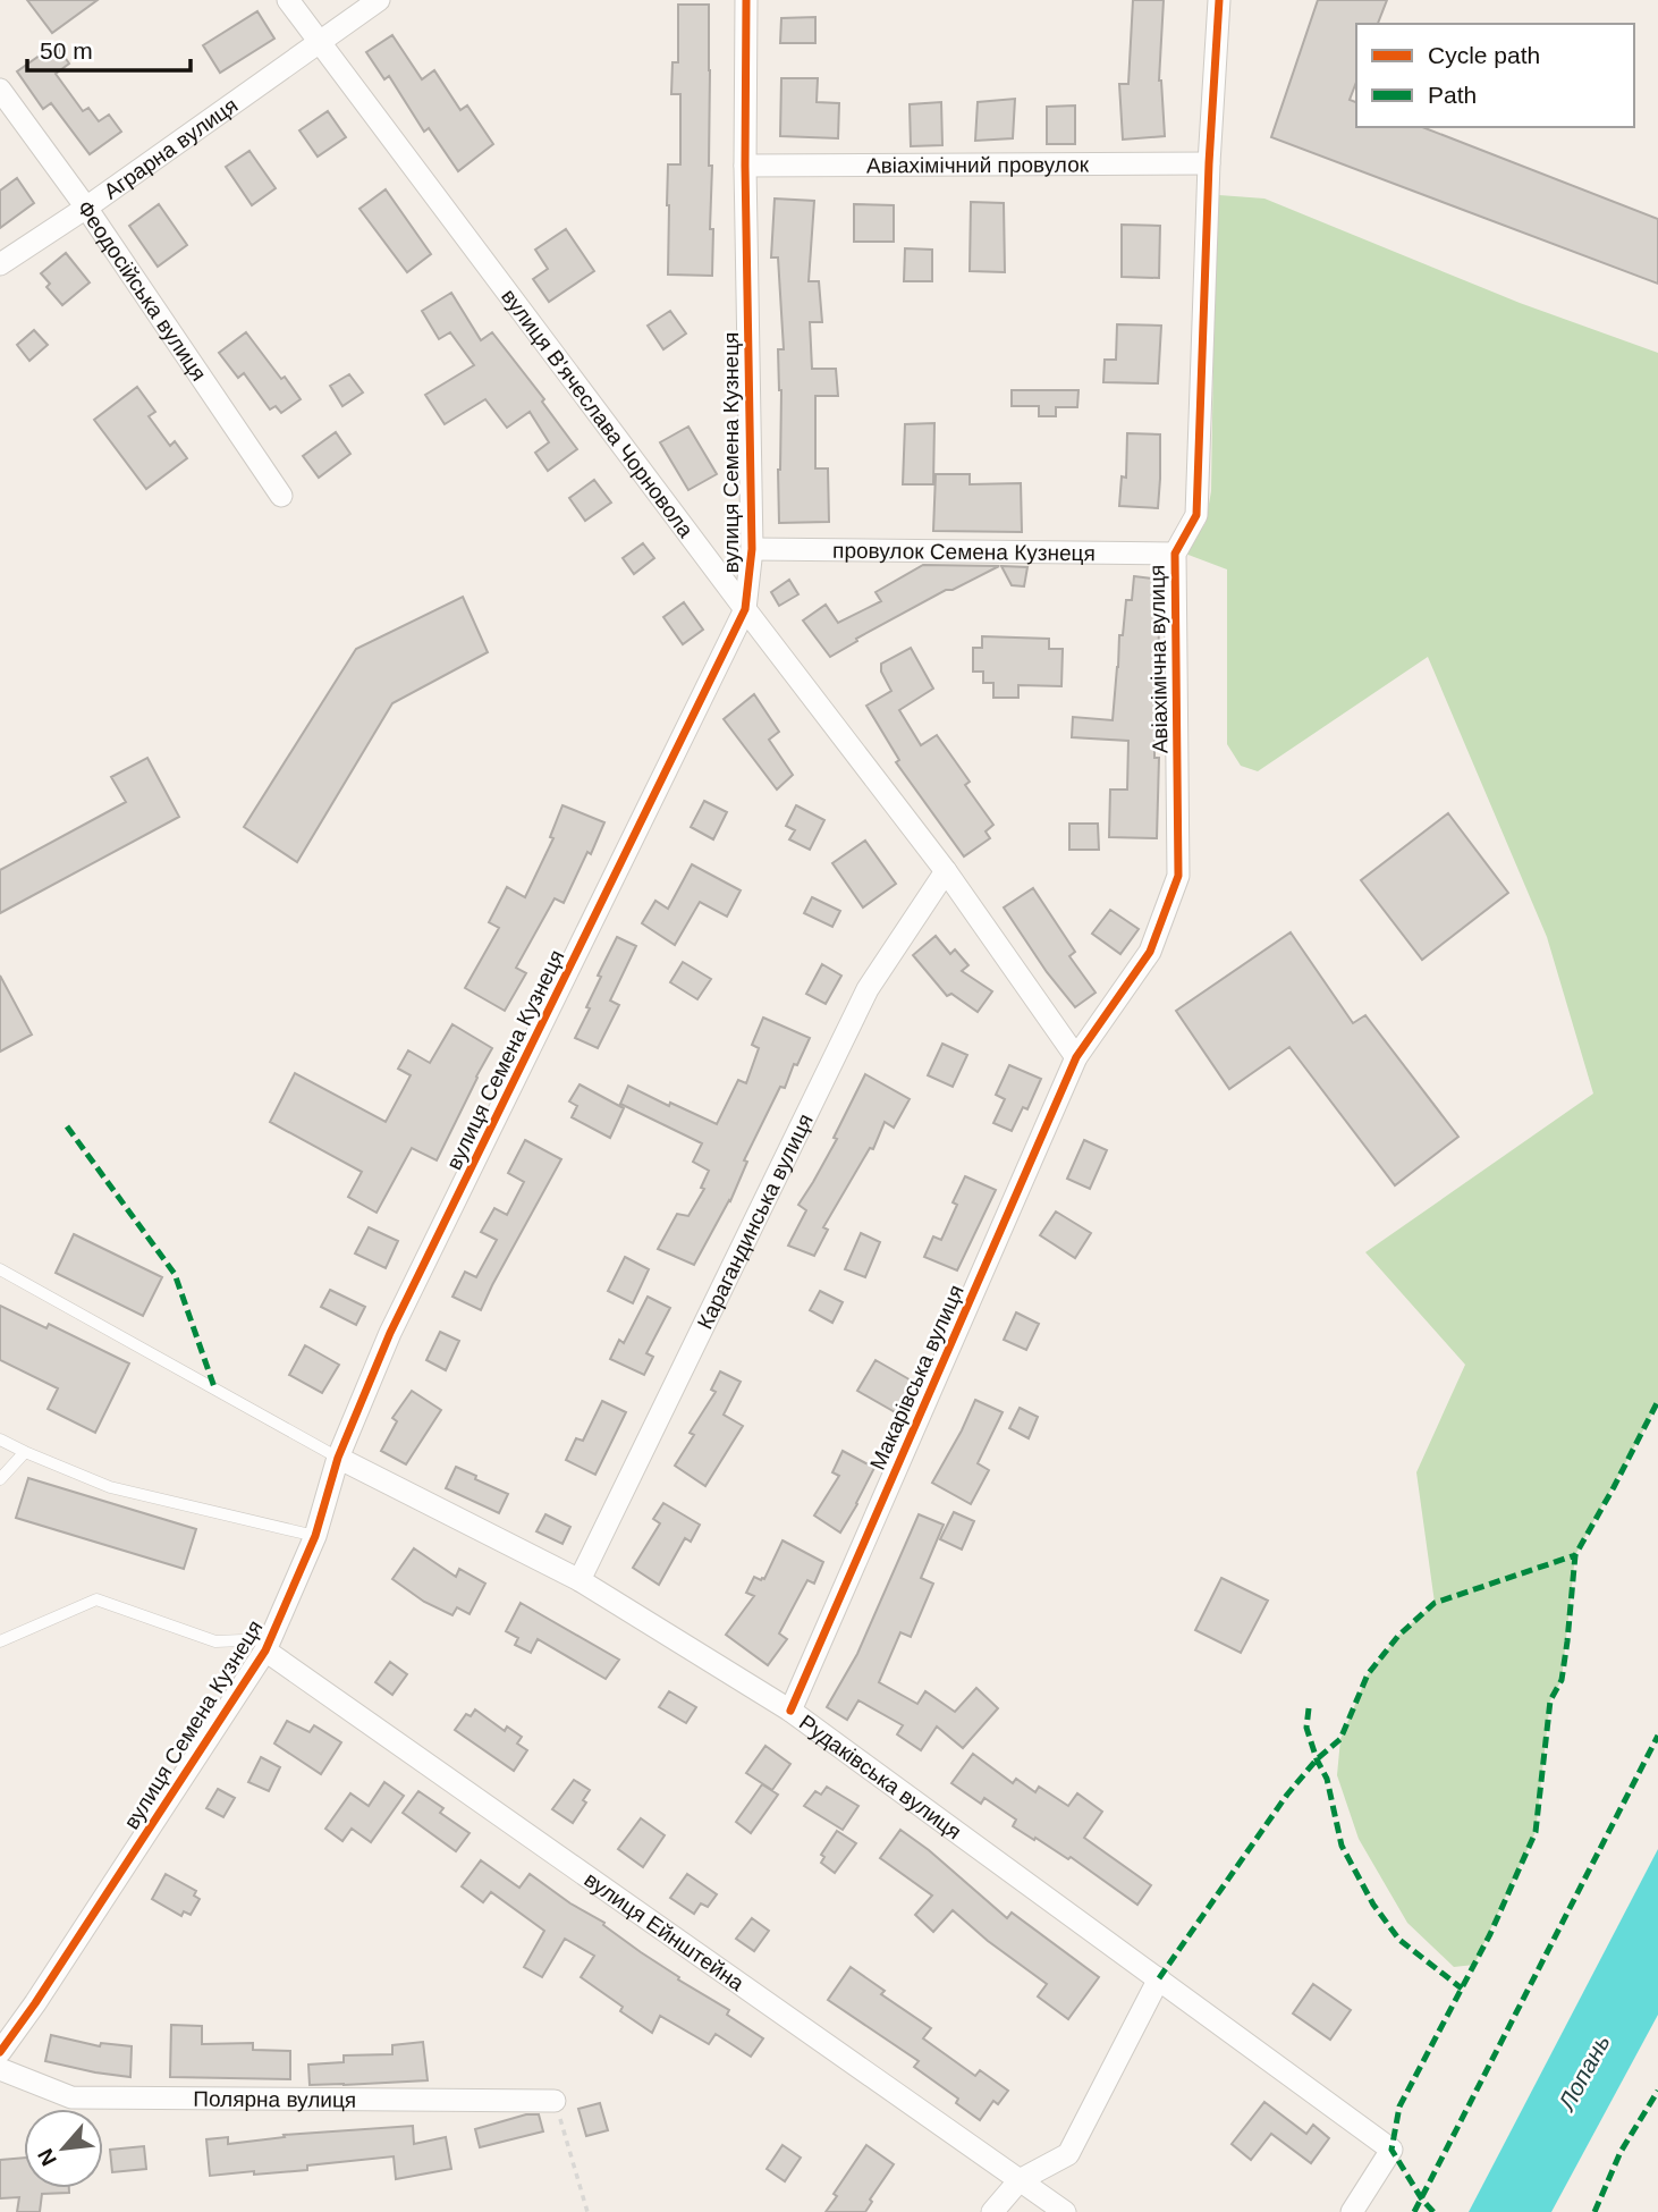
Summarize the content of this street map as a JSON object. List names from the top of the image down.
{
  "streets": {
    "street": [
      "Аграрна вулиця",
      "Авіахімічний провулок",
      "Феодосійська вулиця",
      "вулиця В'ячеслава Чорновола",
      "вулиця Семена Кузнеця",
      "провулок Семена Кузнеця",
      "Авіахімічна вулиця",
      "Карагандинська вулиця",
      "Макарівська вулиця",
      "Рудаківська вулиця",
      "вулиця Ейнштейна",
      "Полярна вулиця"
    ]
  },
  "crossings": [
    ["Аграрна вулиця", "Феодосійська вулиця"],
    ["Аграрна вулиця", "вулиця В'ячеслава Чорновола"],
    ["Авіахімічний провулок", "вулиця Семена Кузнеця"],
    ["Авіахімічний провулок", "Авіахімічна вулиця"],
    ["вулиця В'ячеслава Чорновола", "вулиця Семена Кузнеця"],
    ["вулиця В'ячеслава Чорновола", "Авіахімічна вулиця"],
    ["вулиця В'ячеслава Чорновола", "Карагандинська вулиця"],
    ["вулиця В'ячеслава Чорновола", "Макарівська вулиця"],
    ["вулиця Семена Кузнеця", "провулок Семена Кузнеця"],
    ["вулиця Семена Кузнеця", "Рудаківська вулиця"],
    ["вулиця Семена Кузнеця", "вулиця Ейнштейна"],
    ["провулок Семена Кузнеця", "Авіахімічна вулиця"],
    ["Авіахімічна вулиця", "Макарівська вулиця"],
    ["Карагандинська вулиця", "Рудаківська вулиця"],
    ["Макарівська вулиця", "Рудаківська вулиця"]
  ],
  "water": ["Лопань"],
  "legend": ["Cycle path", "Path"],
  "scale_bar": "50 m",
  "north": "bottom left"
}
